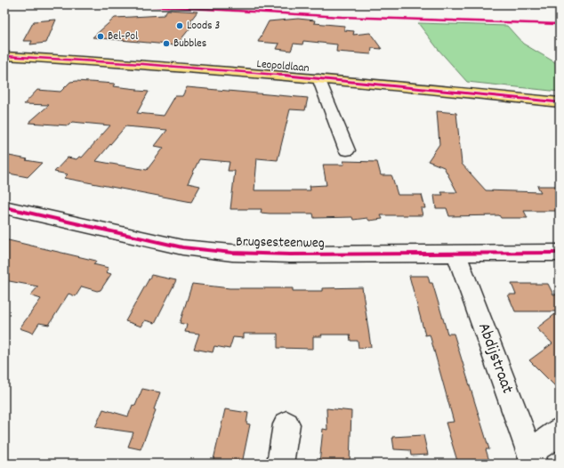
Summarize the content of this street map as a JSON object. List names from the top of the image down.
{
  "streets": {
    "main road": ["Leopoldlaan"],
    "street": ["Brugsesteenweg", "Abdijstraat"]
  },
  "crossings": [
    ["Brugsesteenweg", "Abdijstraat"]
  ],
  "places": ["Loods 3", "Bel-Pol", "Bubbles"]
}
